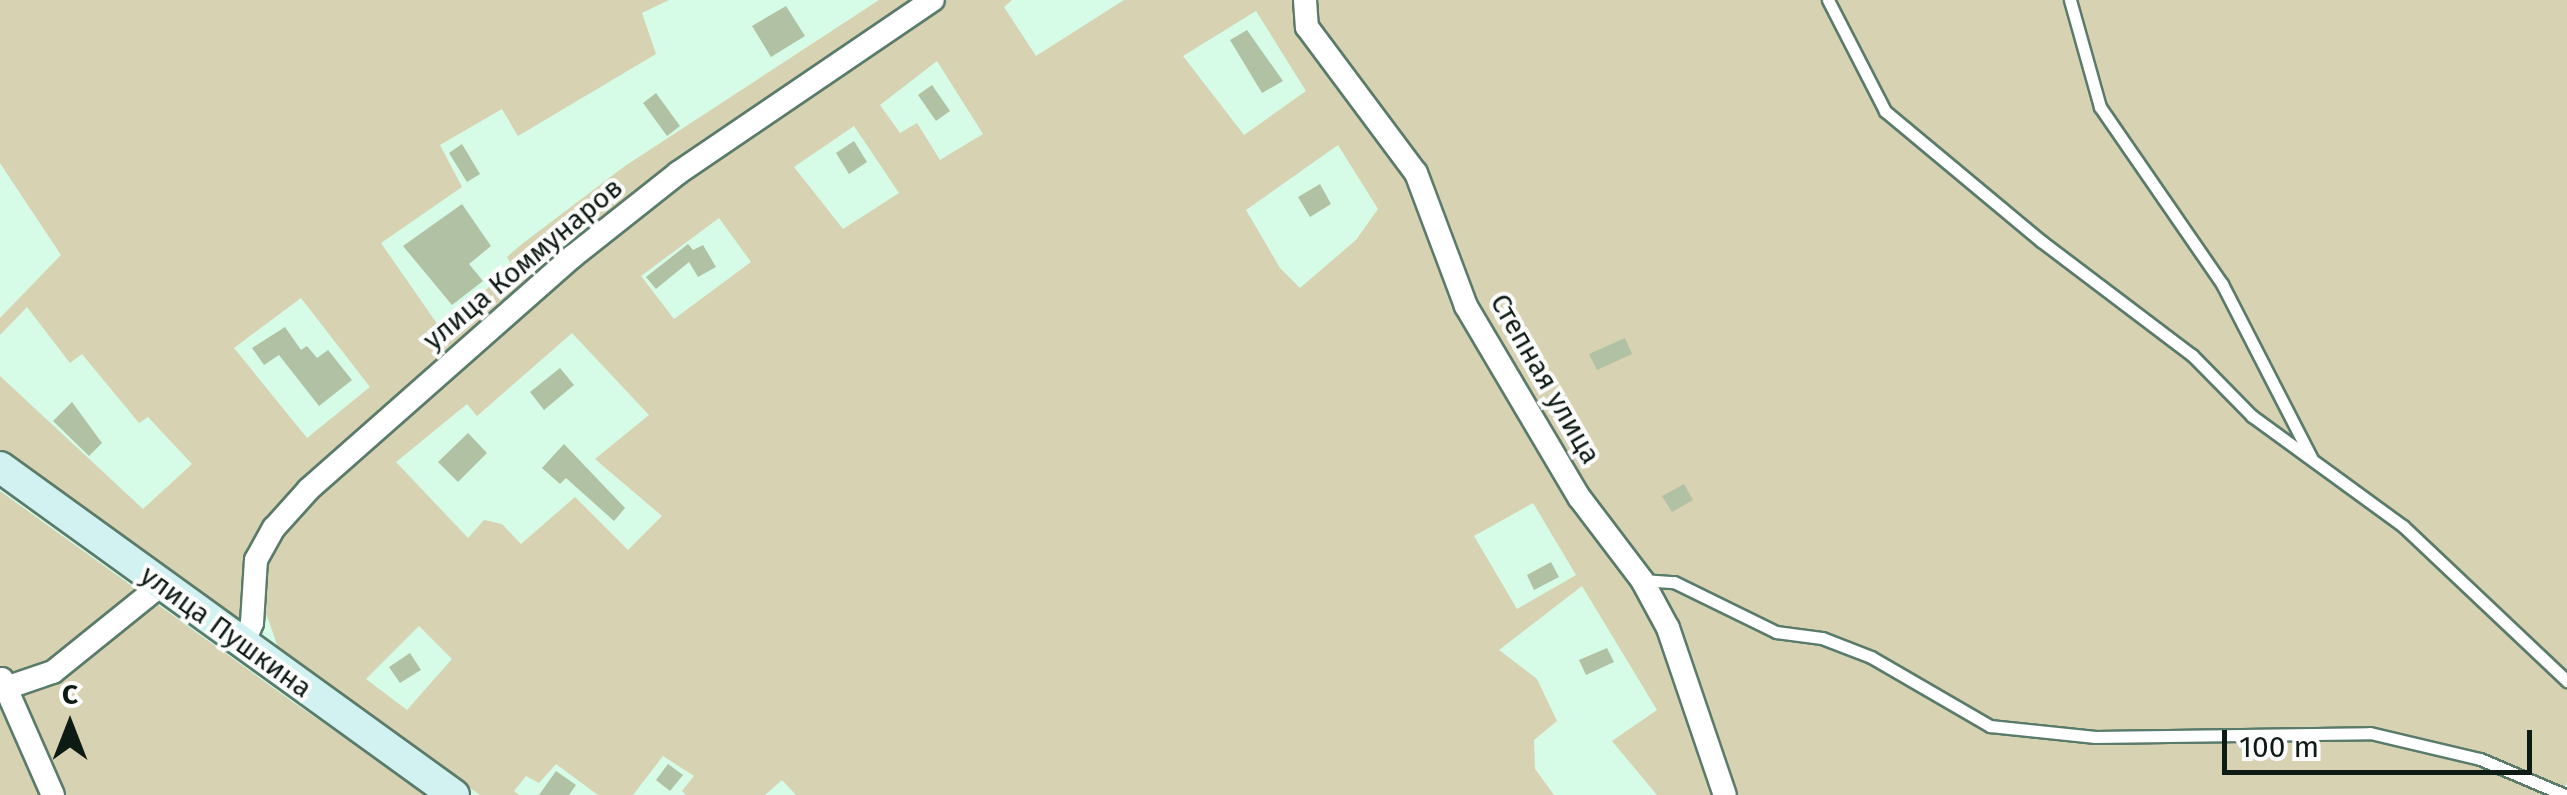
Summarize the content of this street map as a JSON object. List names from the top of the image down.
{
  "streets": {
    "street": ["улица Коммунаров", "Степная улица", "улица Пушкина"]
  },
  "crossings": [
    ["улица Коммунаров", "улица Пушкина"]
  ],
  "scale_bar": "100 m",
  "north": "top"
}
